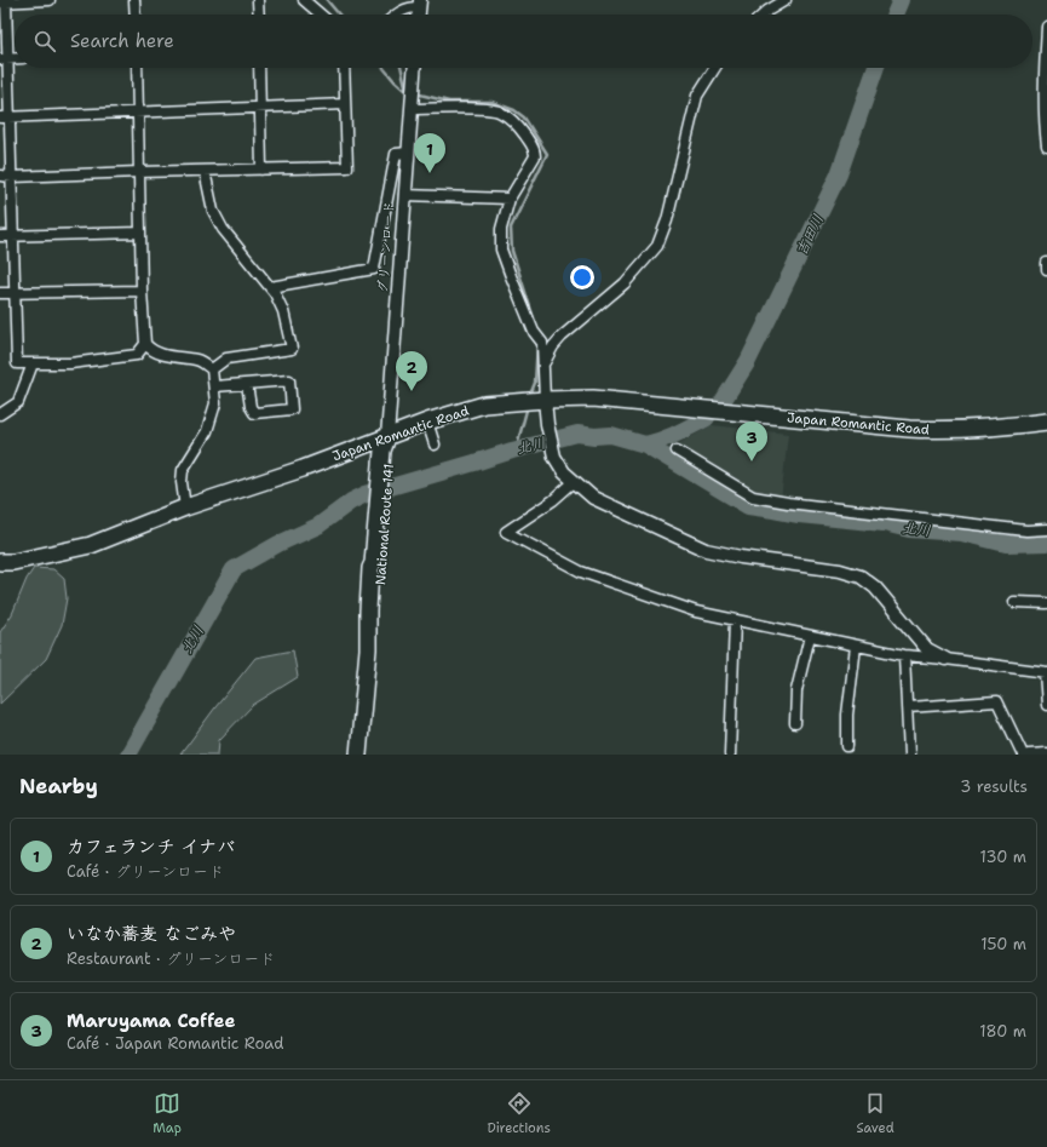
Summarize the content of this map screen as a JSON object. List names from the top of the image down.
{
  "streets": {
    "highway": ["Japan Romantic Road", "National Route 141"],
    "street": ["グリーンロード"]
  },
  "crossings": [
    ["グリーンロード", "Japan Romantic Road"],
    ["グリーンロード", "National Route 141"],
    ["Japan Romantic Road", "National Route 141"]
  ],
  "water": ["吉田川", "北川"],
  "page": {
    "search": "Search here",
    "pins": ["1", "2", "3"],
    "heading": ["Nearby", "3 results"],
    "list": [
      {
        "mark": "1",
        "name": "カフェランチ イナバ",
        "note": "Café · グリーンロード",
        "value": "130 m"
      },
      {
        "mark": "2",
        "name": "いなか蕎麦 なごみや",
        "note": "Restaurant · グリーンロード",
        "value": "150 m"
      },
      {
        "mark": "3",
        "name": "Maruyama Coffee",
        "note": "Café · Japan Romantic Road",
        "value": "180 m"
      }
    ],
    "nav": ["Map", "Directions", "Saved"]
  }
}
